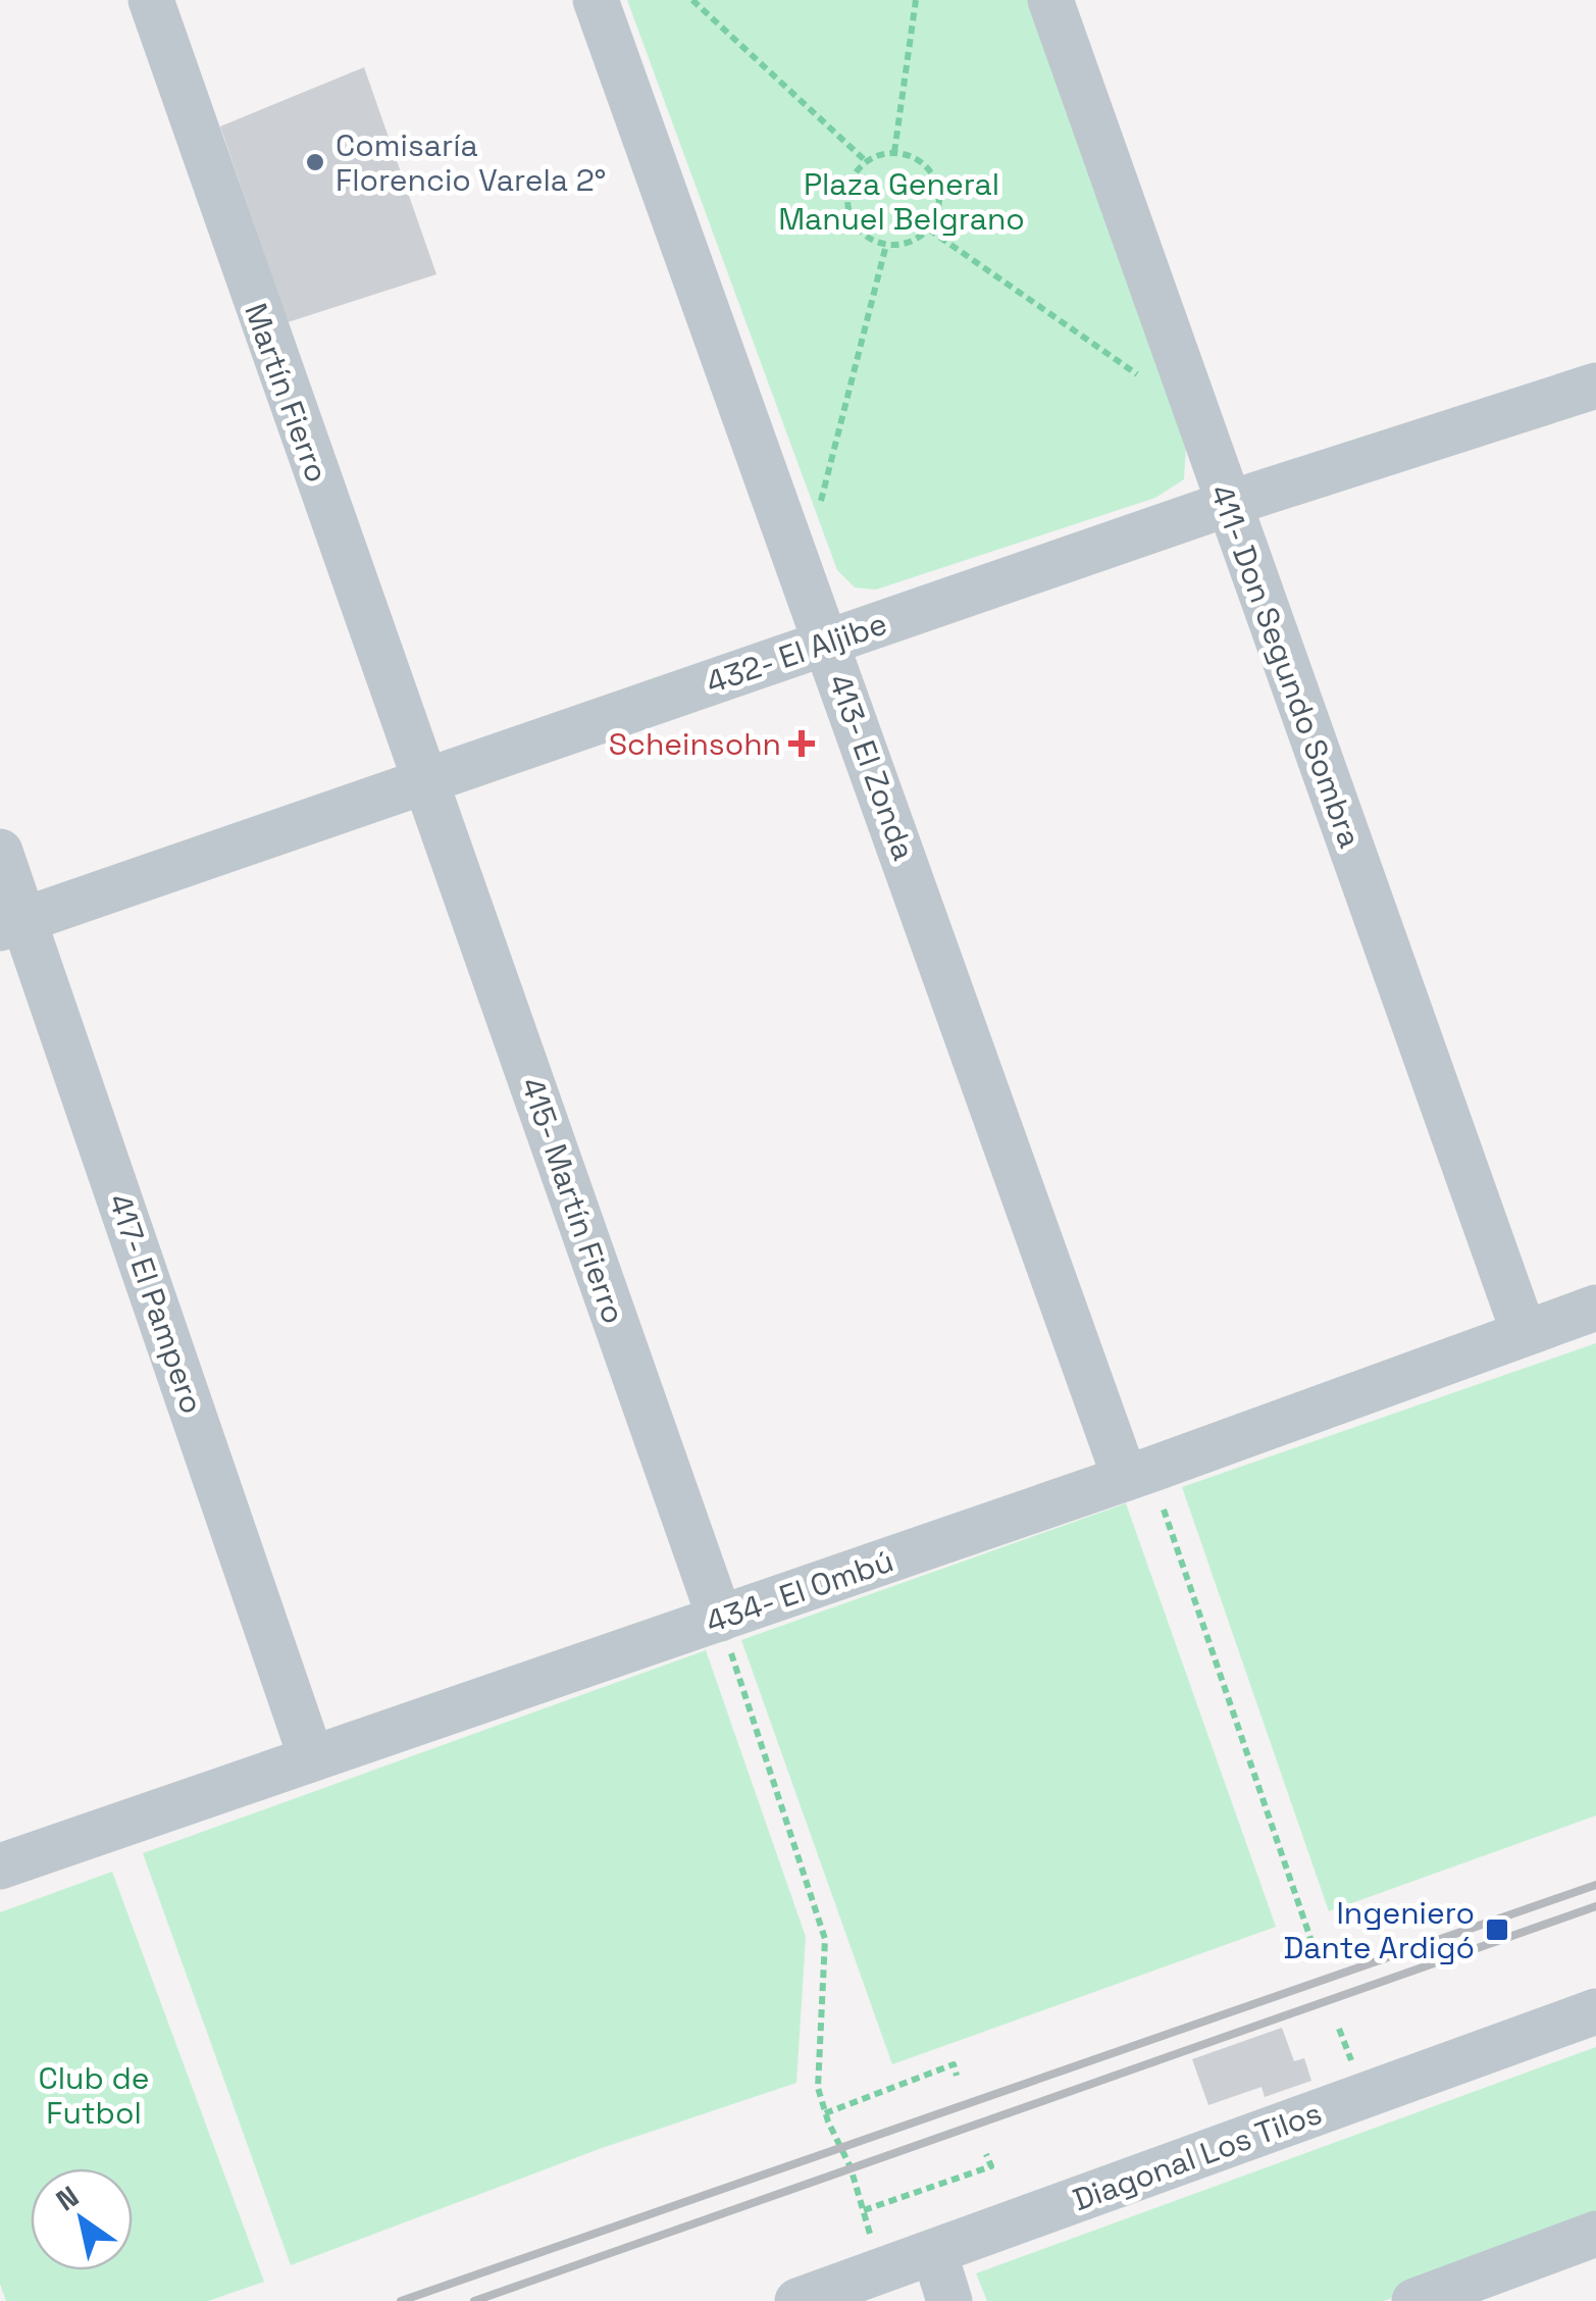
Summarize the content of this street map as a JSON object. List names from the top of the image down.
{
  "streets": {
    "street": [
      "Martín Fierro",
      "432- El Aljibe",
      "411- Don Segundo Sombra",
      "413- El Zonda",
      "415- Martín Fierro",
      "417- El Pampero",
      "434- El Ombú",
      "Diagonal Los Tilos"
    ]
  },
  "crossings": [
    ["Martín Fierro", "432- El Aljibe"],
    ["Martín Fierro", "415- Martín Fierro"],
    ["432- El Aljibe", "411- Don Segundo Sombra"],
    ["432- El Aljibe", "413- El Zonda"],
    ["432- El Aljibe", "415- Martín Fierro"],
    ["432- El Aljibe", "417- El Pampero"],
    ["411- Don Segundo Sombra", "434- El Ombú"],
    ["413- El Zonda", "434- El Ombú"],
    ["415- Martín Fierro", "434- El Ombú"],
    ["417- El Pampero", "434- El Ombú"]
  ],
  "parks": ["Plaza General Manuel Belgrano", "Club de Futbol"],
  "places": {
    "other": ["Comisaría Florencio Varela 2°"],
    "health": ["Scheinsohn"],
    "transit": ["Ingeniero Dante Ardigó"]
  },
  "north": "top left"
}
